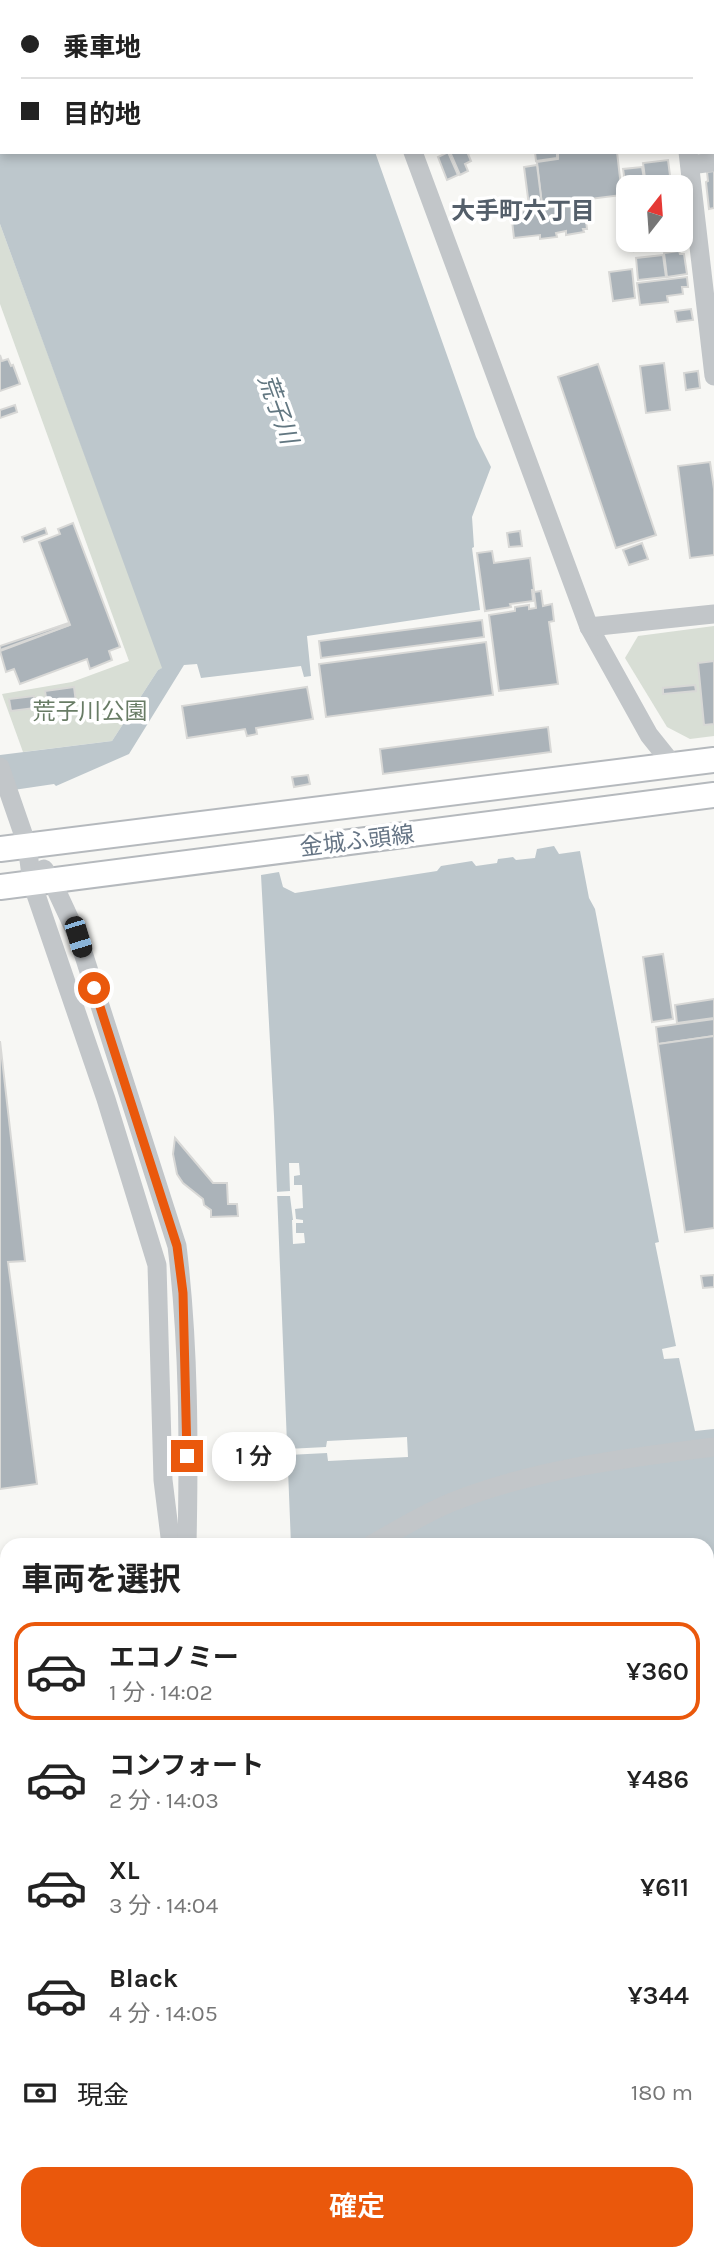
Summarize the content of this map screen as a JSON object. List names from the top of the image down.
{
  "streets": {
    "main road": ["金城ふ頭線"]
  },
  "districts": ["大手町六丁目"],
  "water": ["荒子川"],
  "parks": ["荒子川公園"],
  "north": "top",
  "page": {
    "banner": ["乗車地", "目的地"],
    "bubble": "1 分",
    "heading": "車両を選択",
    "list": [
      {
        "name": "エコノミー",
        "note": "1 分 · 14:02",
        "value": "¥360"
      },
      {
        "name": "コンフォート",
        "note": "2 分 · 14:03",
        "value": "¥486"
      },
      {
        "name": "XL",
        "note": "3 分 · 14:04",
        "value": "¥611"
      },
      {
        "name": "Black",
        "note": "4 分 · 14:05",
        "value": "¥344"
      }
    ],
    "pay": ["現金", "180 m"],
    "buttons": "確定"
  }
}
